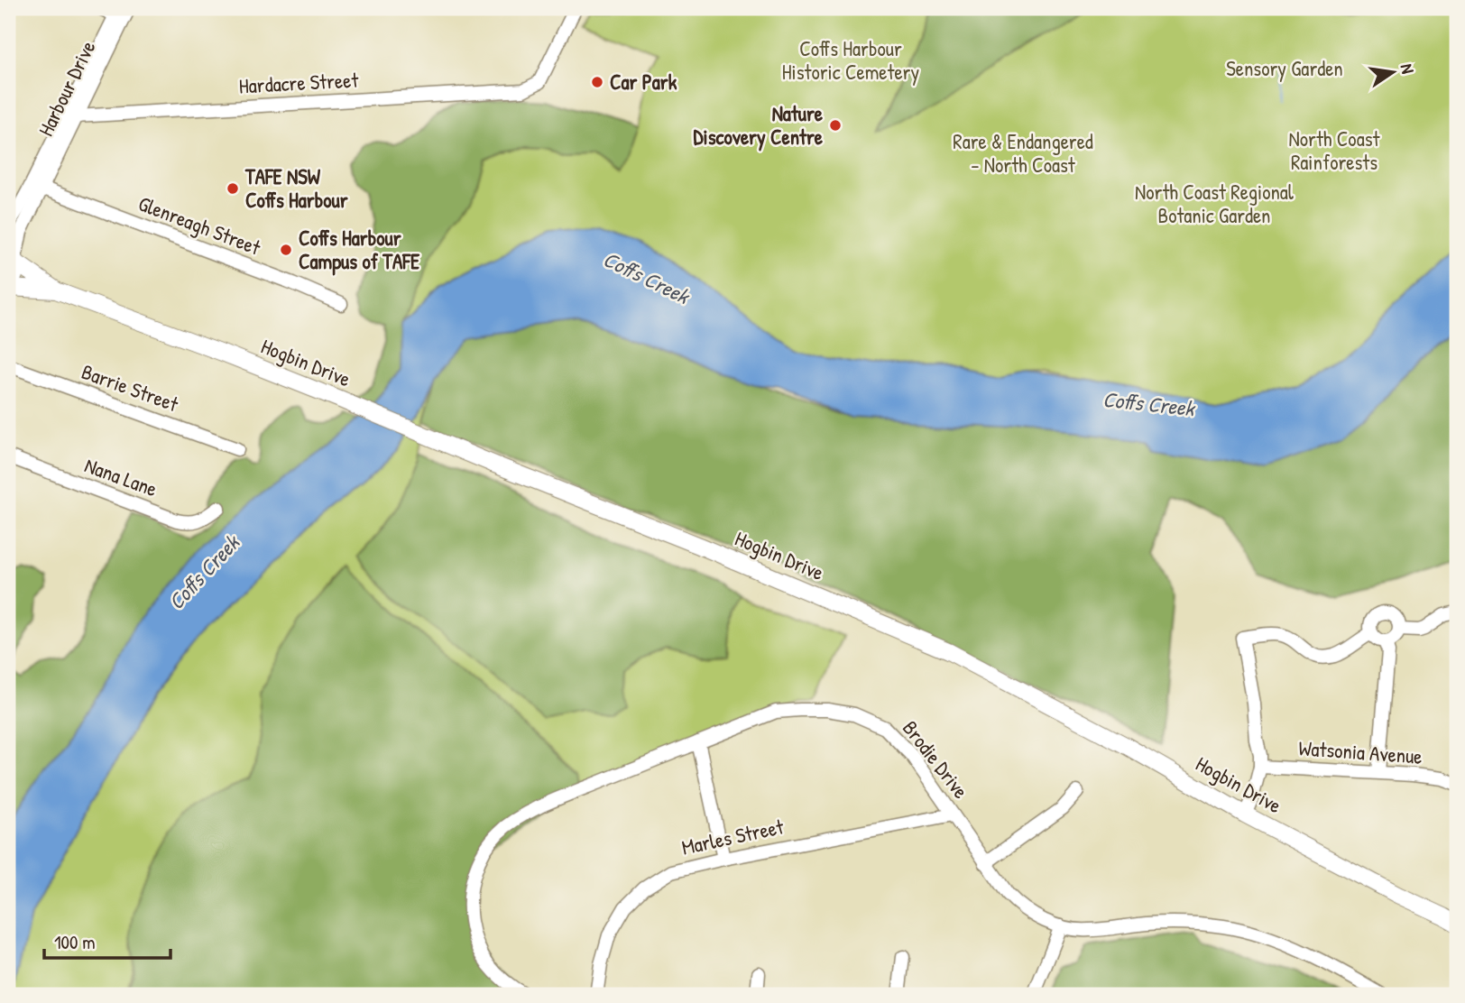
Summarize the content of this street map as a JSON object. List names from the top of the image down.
{
  "streets": {
    "main road": ["Hogbin Drive"],
    "street": [
      "Hardacre Street",
      "Harbour Drive",
      "Glenreagh Street",
      "Barrie Street",
      "Nana Lane",
      "Watsonia Avenue",
      "Brodie Drive",
      "Marles Street"
    ]
  },
  "crossings": [
    ["Hardacre Street", "Harbour Drive"],
    ["Harbour Drive", "Glenreagh Street"],
    ["Harbour Drive", "Hogbin Drive"],
    ["Brodie Drive", "Marles Street"]
  ],
  "water": ["Coffs Creek"],
  "parks": [
    "Coffs Harbour Historic Cemetery",
    "Sensory Garden",
    "North Coast Rainforests",
    "Rare & Endangered - North Coast",
    "North Coast Regional Botanic Garden"
  ],
  "places": [
    "Car Park",
    "Nature Discovery Centre",
    "TAFE NSW Coffs Harbour",
    "Coffs Harbour Campus of TAFE"
  ],
  "scale_bar": "100 m",
  "north": "right"
}
